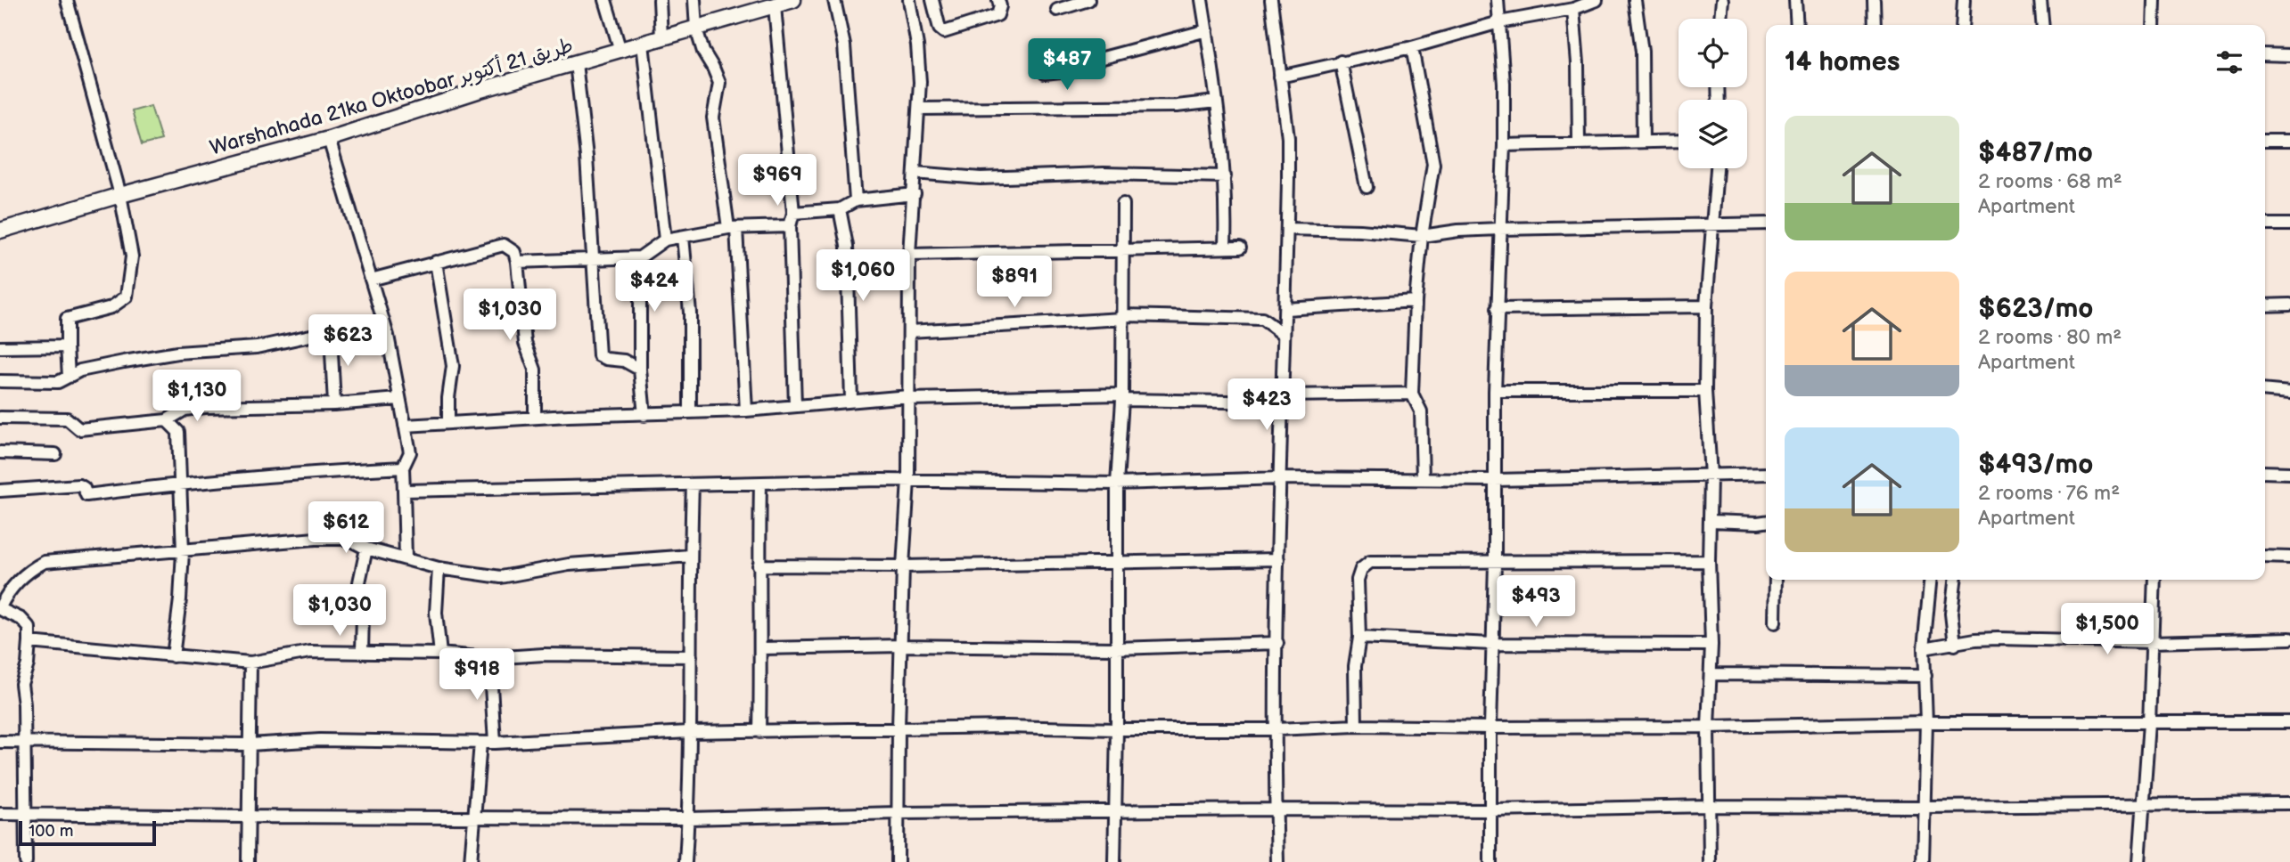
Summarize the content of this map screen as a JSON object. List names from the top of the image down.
{
  "streets": {
    "main road": ["Warshahada 21ka Oktoobar طريق 21 أكتوبر"]
  },
  "scale_bar": "100 m",
  "page": {
    "heading": "14 homes",
    "price": [
      "$487",
      "$969",
      "$1,060",
      "$891",
      "$424",
      "$1,030",
      "$623",
      "$1,130",
      "$423",
      "$612",
      "$493",
      "$1,030",
      "$1,500",
      "$918"
    ],
    "list": [
      {
        "name": "$487/mo",
        "note": "2 rooms · 68 m² · Apartment"
      },
      {
        "name": "$623/mo",
        "note": "2 rooms · 80 m² · Apartment"
      },
      {
        "name": "$493/mo",
        "note": "2 rooms · 76 m² · Apartment"
      }
    ],
    "scale": "100 m"
  }
}
